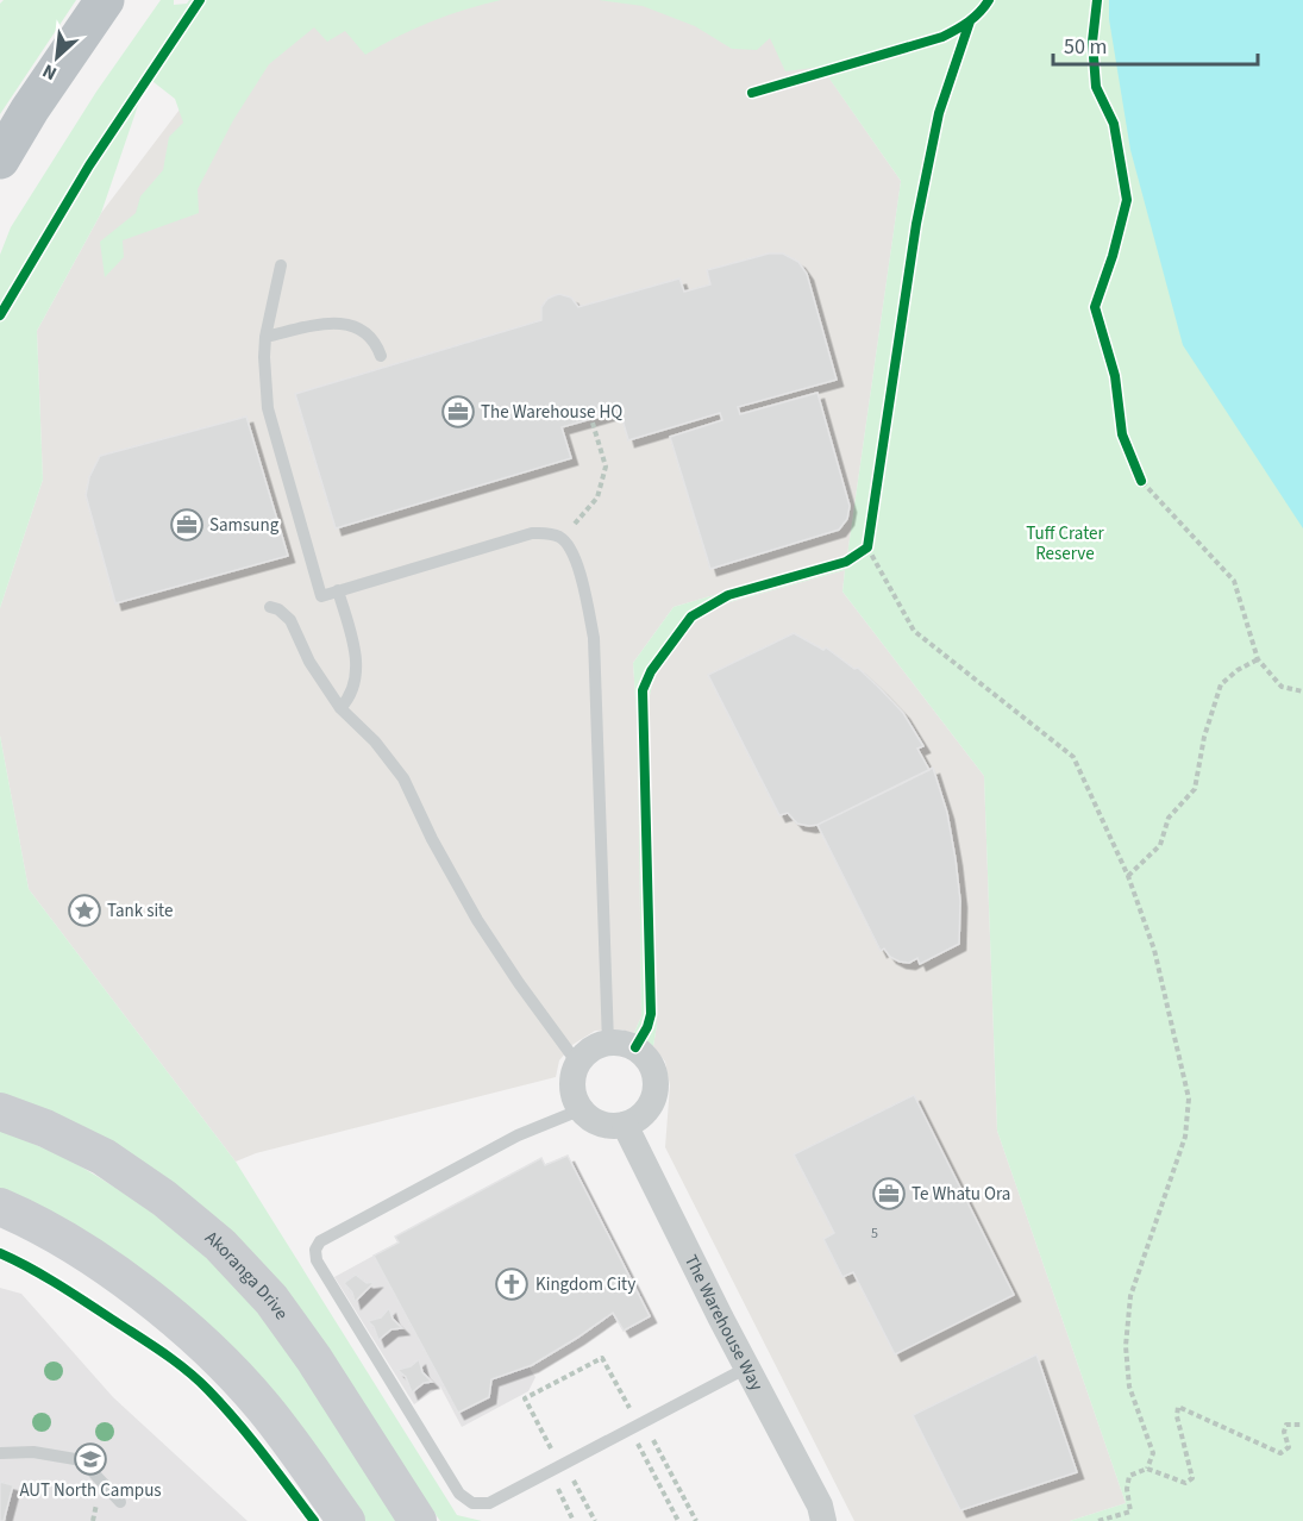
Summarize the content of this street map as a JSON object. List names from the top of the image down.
{
  "streets": {
    "main road": ["Akoranga Drive"],
    "street": ["The Warehouse Way"]
  },
  "parks": ["Tuff Crater Reserve"],
  "places": {
    "office": ["The Warehouse HQ", "Samsung", "Te Whatu Ora"],
    "place": ["Tank site"],
    "church": ["Kingdom City"],
    "school or university": ["AUT North Campus"]
  },
  "house_numbers": ["5"],
  "scale_bar": "50 m",
  "north": "bottom left"
}
